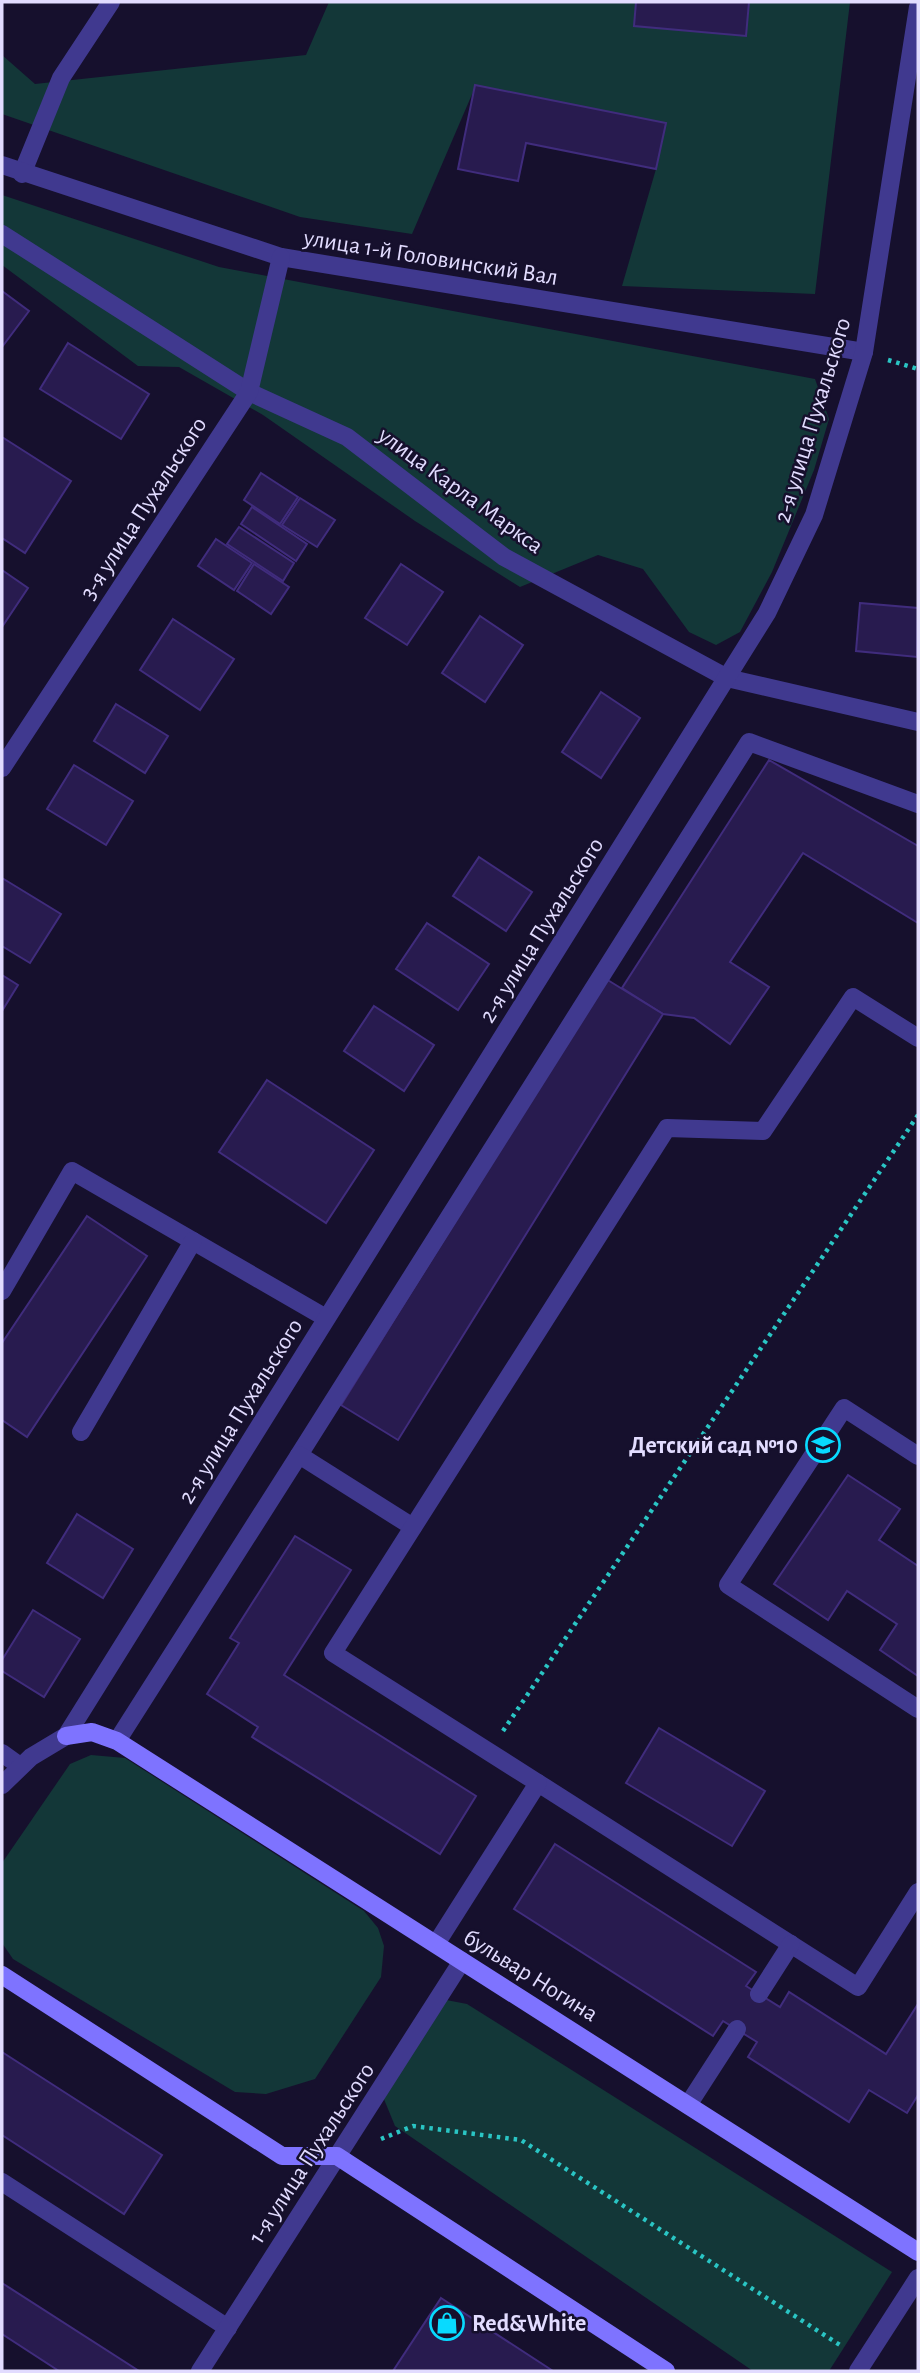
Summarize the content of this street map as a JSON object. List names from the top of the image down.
{
  "streets": {
    "street": [
      "улица 1-й Головинский Вал",
      "2-я улица Пухальского",
      "улица Карла Маркса",
      "3-я улица Пухальского",
      "бульвар Ногина",
      "1-я улица Пухальского"
    ]
  },
  "crossings": [
    ["улица 1-й Головинский Вал", "2-я улица Пухальского"],
    ["улица 1-й Головинский Вал", "3-я улица Пухальского"],
    ["2-я улица Пухальского", "улица Карла Маркса"],
    ["2-я улица Пухальского", "бульвар Ногина"],
    ["улица Карла Маркса", "3-я улица Пухальского"],
    ["бульвар Ногина", "1-я улица Пухальского"]
  ],
  "places": {
    "school or university": ["Детский сад №10"],
    "shop": ["Red&White"]
  }
}
